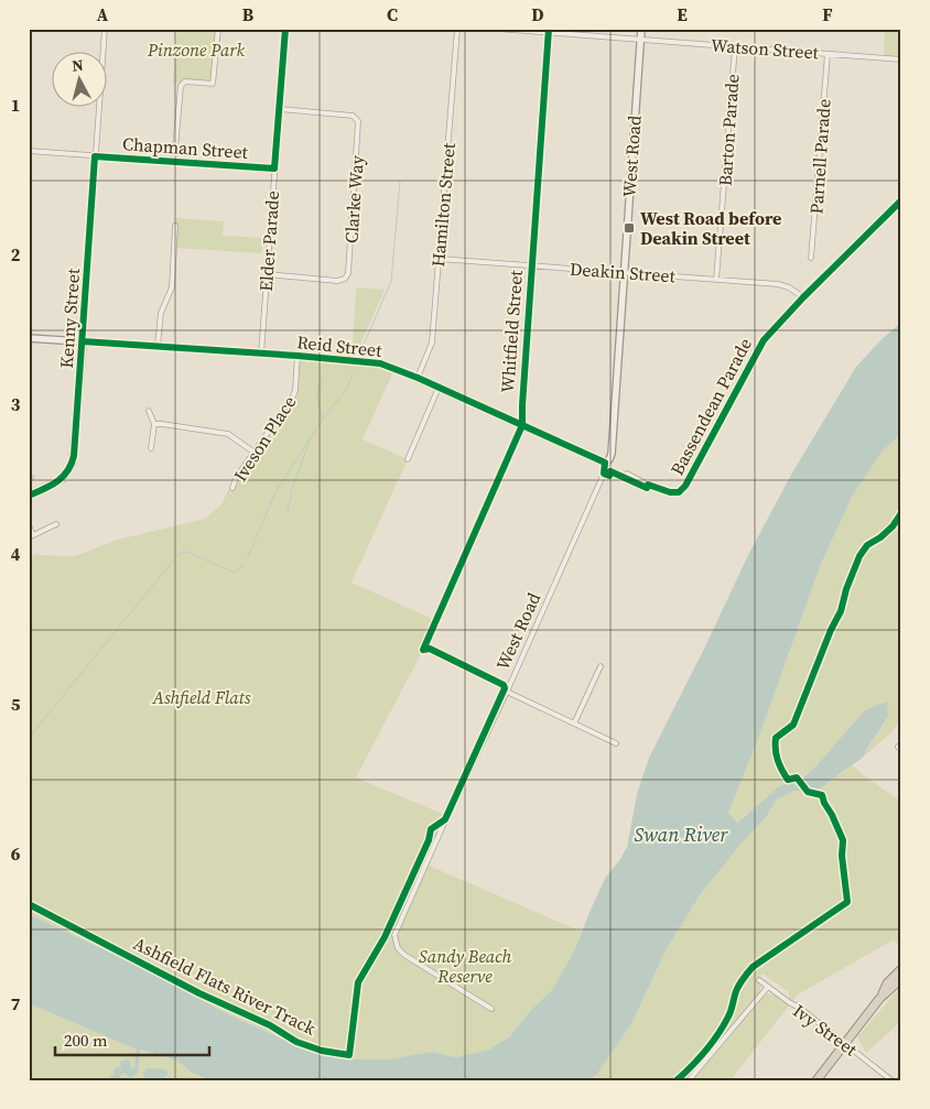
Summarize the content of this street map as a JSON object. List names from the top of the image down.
{
  "streets": {
    "street": [
      "Watson Street",
      "Barton Parade",
      "Chapman Street",
      "West Road",
      "Parnell Parade",
      "Clarke Way",
      "Hamilton Street",
      "Elder Parade",
      "Deakin Street",
      "Kenny Street",
      "Whitfield Street",
      "Reid Street",
      "Bassendean Parade",
      "Iveson Place",
      "Ivy Street"
    ],
    "cycle path": ["Ashfield Flats River Track"]
  },
  "crossings": [
    ["Watson Street", "Barton Parade"],
    ["Watson Street", "West Road"],
    ["Watson Street", "Parnell Parade"],
    ["Watson Street", "Whitfield Street"],
    ["Barton Parade", "Deakin Street"],
    ["Chapman Street", "Elder Parade"],
    ["Chapman Street", "Kenny Street"],
    ["West Road", "Deakin Street"],
    ["West Road", "Reid Street"],
    ["Clarke Way", "Elder Parade"],
    ["Hamilton Street", "Deakin Street"],
    ["Hamilton Street", "Reid Street"],
    ["Elder Parade", "Reid Street"],
    ["Deakin Street", "Whitfield Street"],
    ["Deakin Street", "Bassendean Parade"],
    ["Kenny Street", "Reid Street"],
    ["Whitfield Street", "Reid Street"],
    ["Reid Street", "Iveson Place"]
  ],
  "water": ["Swan River"],
  "parks": ["Pinzone Park", "Ashfield Flats", "Sandy Beach Reserve"],
  "places": {
    "transit": ["West Road before Deakin Street"]
  },
  "scale_bar": "200 m",
  "north": "top",
  "grid": {
    "columns": [
      "A",
      "B",
      "C",
      "D",
      "E",
      "F"
    ],
    "rows": [
      "1",
      "2",
      "3",
      "4",
      "5",
      "6",
      "7"
    ]
  }
}
